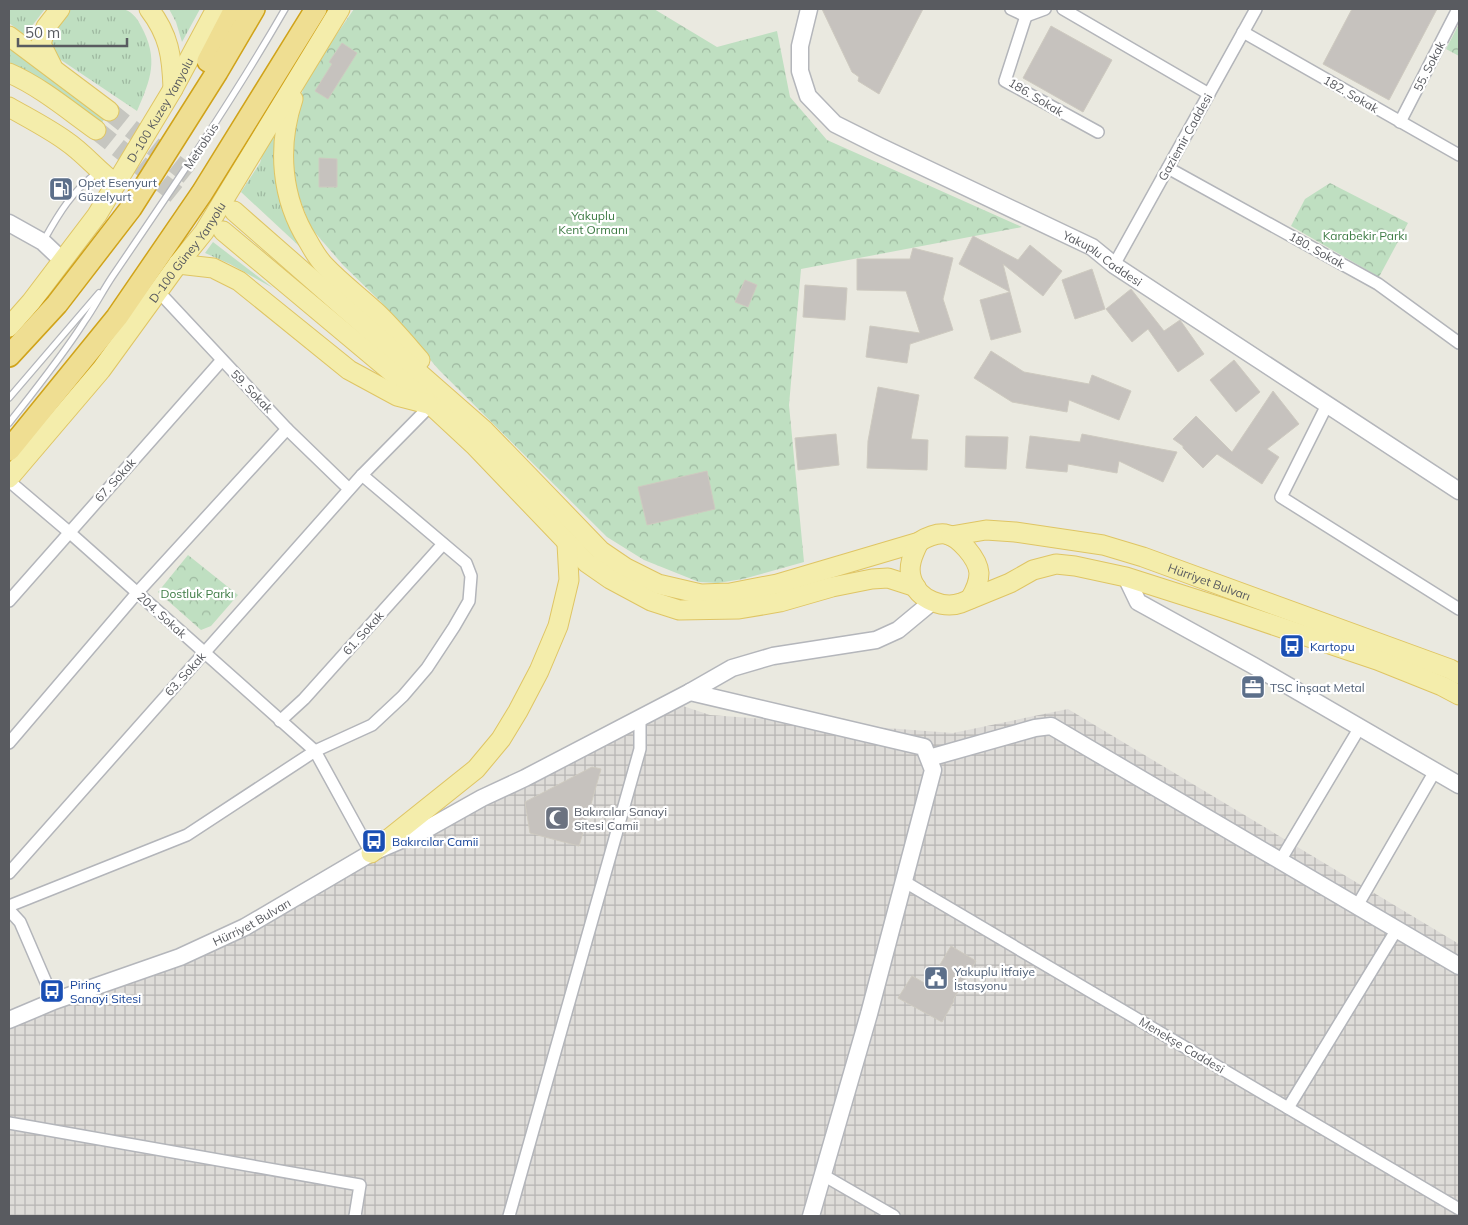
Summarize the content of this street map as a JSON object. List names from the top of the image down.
{
  "streets": {
    "main road": ["D-100 Kuzey Yanyolu", "D-100 Güney Yanyolu", "Hürriyet Bulvarı"],
    "street": [
      "55. Sokak",
      "182. Sokak",
      "186. Sokak",
      "Gaziemir Caddesi",
      "180. Sokak",
      "Yakuplu Caddesi",
      "59. Sokak",
      "67. Sokak",
      "204. Sokak",
      "61. Sokak",
      "63. Sokak",
      "Menekşe Caddesi"
    ],
    "lane": ["Metrobüs"]
  },
  "crossings": [
    ["55. Sokak", "182. Sokak"],
    ["182. Sokak", "Gaziemir Caddesi"],
    ["Gaziemir Caddesi", "180. Sokak"],
    ["Gaziemir Caddesi", "Yakuplu Caddesi"],
    ["D-100 Güney Yanyolu", "59. Sokak"],
    ["D-100 Güney Yanyolu", "204. Sokak"],
    ["59. Sokak", "67. Sokak"],
    ["59. Sokak", "63. Sokak"],
    ["67. Sokak", "204. Sokak"],
    ["204. Sokak", "61. Sokak"],
    ["204. Sokak", "63. Sokak"]
  ],
  "parks": ["Yakuplu Kent Ormanı", "Karabekir Parkı", "Dostluk Parkı"],
  "places": {
    "fuel station": ["Opet Esenyurt Güzelyurt"],
    "bus stop": ["Kartopu", "Bakırcılar Camii", "Pirinç Sanayi Sitesi"],
    "office": ["TSC İnşaat Metal"],
    "mosque": ["Bakırcılar Sanayi Sitesi Camii"],
    "public building": ["Yakuplu İtfaiye İstasyonu"]
  },
  "scale_bar": "50 m"
}
